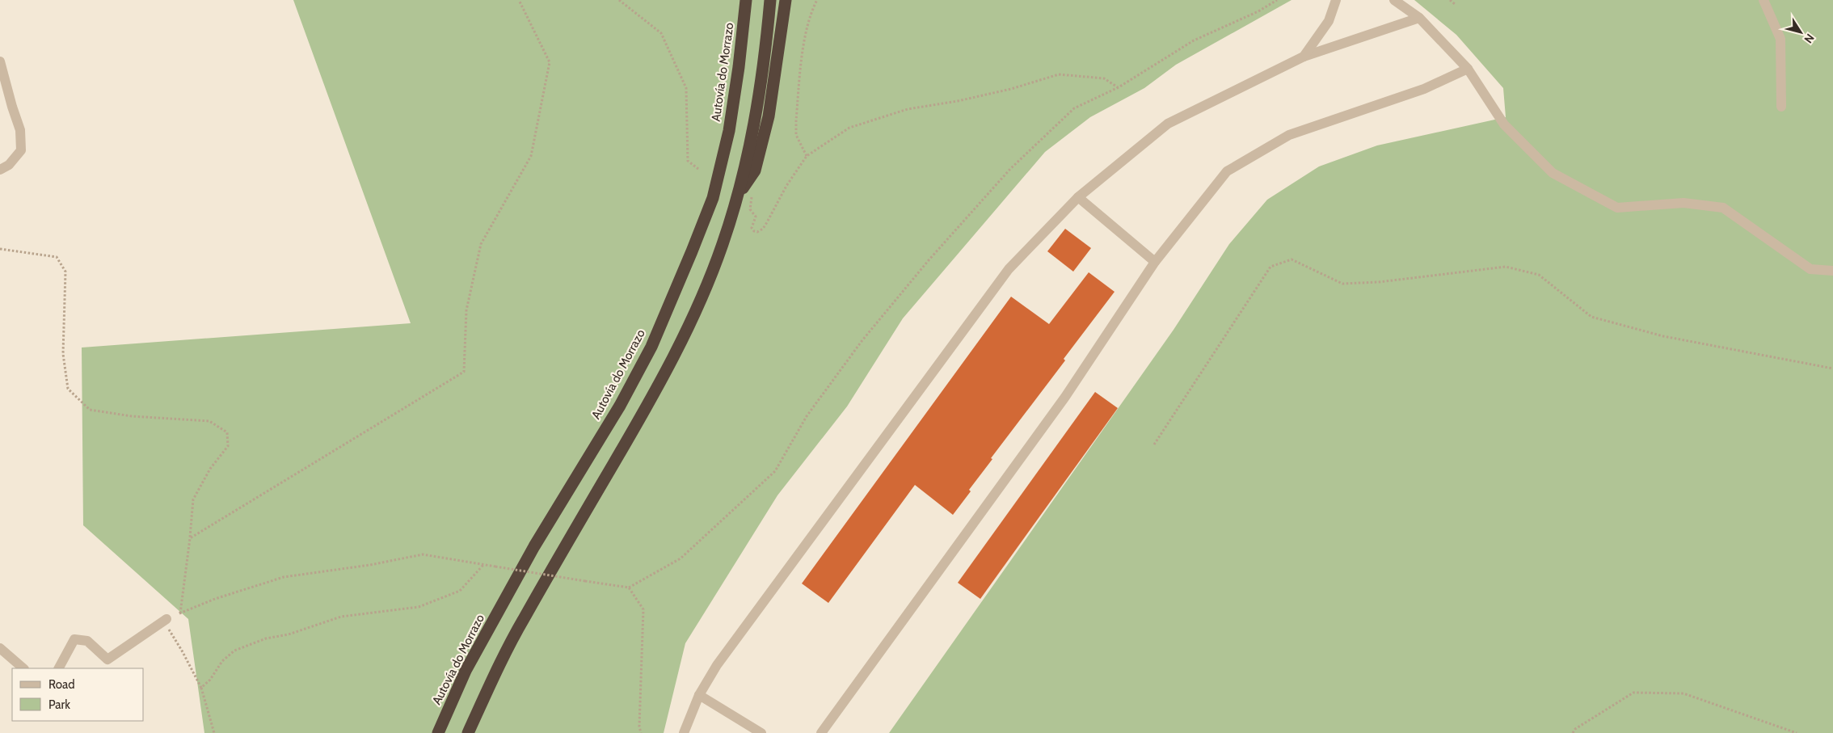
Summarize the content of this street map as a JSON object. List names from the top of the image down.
{
  "streets": {
    "highway": ["Autovía do Morrazo"]
  },
  "legend": ["Road", "Park"],
  "north": "bottom right"
}
